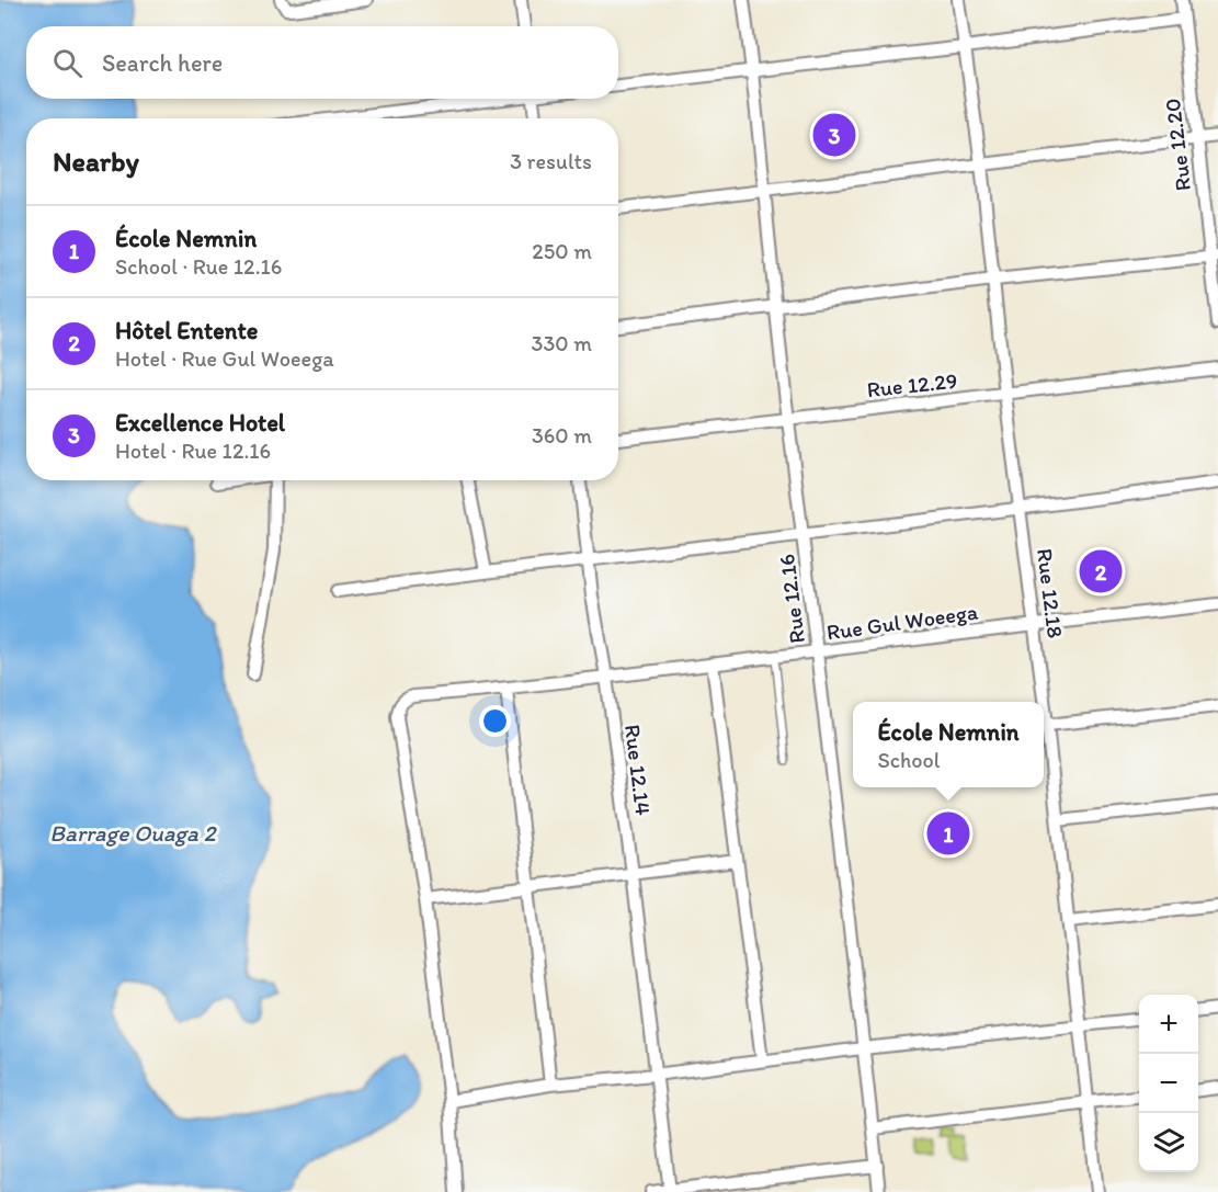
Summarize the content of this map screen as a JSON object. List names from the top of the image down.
{
  "streets": {
    "street": [
      "Rue 12.20",
      "Rue 12.29",
      "Rue 12.18",
      "Rue 12.16",
      "Rue Gul Woeega",
      "Rue 12.14"
    ]
  },
  "crossings": [
    ["Rue 12.29", "Rue 12.18"],
    ["Rue 12.29", "Rue 12.16"],
    ["Rue 12.18", "Rue Gul Woeega"],
    ["Rue 12.16", "Rue Gul Woeega"],
    ["Rue Gul Woeega", "Rue 12.14"]
  ],
  "water": ["Barrage Ouaga 2"],
  "page": {
    "search": "Search here",
    "pins": ["3", "2", "1"],
    "heading": ["Nearby", "3 results"],
    "list": [
      {
        "mark": "1",
        "name": "École Nemnin",
        "note": "School · Rue 12.16",
        "value": "250 m"
      },
      {
        "mark": "2",
        "name": "Hôtel Entente",
        "note": "Hotel · Rue Gul Woeega",
        "value": "330 m"
      },
      {
        "mark": "3",
        "name": "Excellence Hotel",
        "note": "Hotel · Rue 12.16",
        "value": "360 m"
      }
    ],
    "popup": ["École Nemnin", "School"],
    "map_buttons": ["+", "−"]
  }
}
